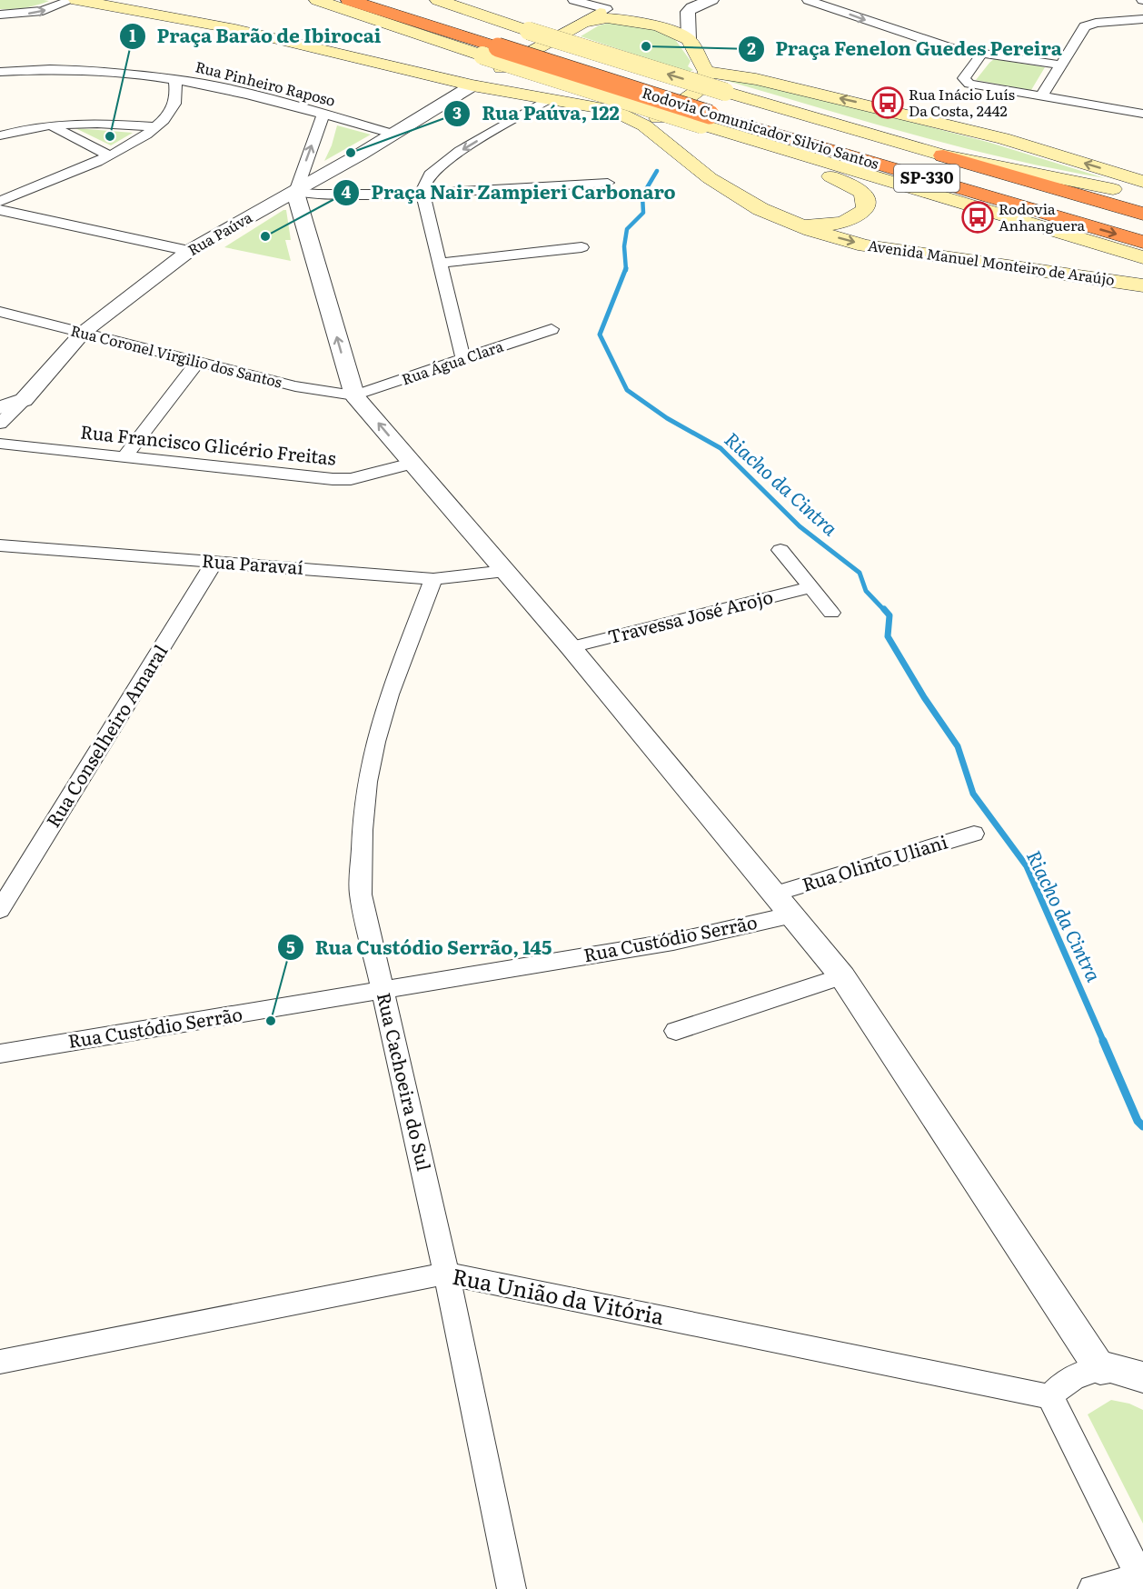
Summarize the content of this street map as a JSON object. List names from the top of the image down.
{
  "streets": {
    "highway": ["Rodovia Comunicador Silvio Santos", "SP-330"],
    "main road": ["Avenida Manuel Monteiro de Araújo"],
    "street": [
      "Rua Pinheiro Raposo",
      "Rua Paúva",
      "Rua Coronel Virgilio dos Santos",
      "Rua Água Clara",
      "Rua Francisco Glicério Freitas",
      "Rua Paravaí",
      "Travessa José Arojo",
      "Rua Conselheiro Amaral",
      "Rua Olinto Uliani",
      "Rua Custódio Serrão",
      "Rua Cachoeira do Sul",
      "Rua União da Vitória"
    ]
  },
  "crossings": [
    ["Rua Pinheiro Raposo", "Rua Paúva"],
    ["Rua Paúva", "Rua Coronel Virgilio dos Santos"],
    ["Rua Coronel Virgilio dos Santos", "Rua Água Clara"],
    ["Rua Paravaí", "Rua Conselheiro Amaral"],
    ["Rua Paravaí", "Rua Cachoeira do Sul"],
    ["Rua Olinto Uliani", "Rua Custódio Serrão"],
    ["Rua Custódio Serrão", "Rua Cachoeira do Sul"],
    ["Rua Cachoeira do Sul", "Rua União da Vitória"]
  ],
  "water": ["Riacho da Cintra"],
  "places": {
    "other": [
      "Praça Fenelon Guedes Pereira",
      "Praça Barão de Ibirocai",
      "Rua Paúva, 122",
      "Praça Nair Zampieri Carbonaro",
      "Rua Custódio Serrão, 145"
    ],
    "bus stop": ["Rua Inácio Luís Da Costa, 2442", "Rodovia Anhanguera"]
  }
}
